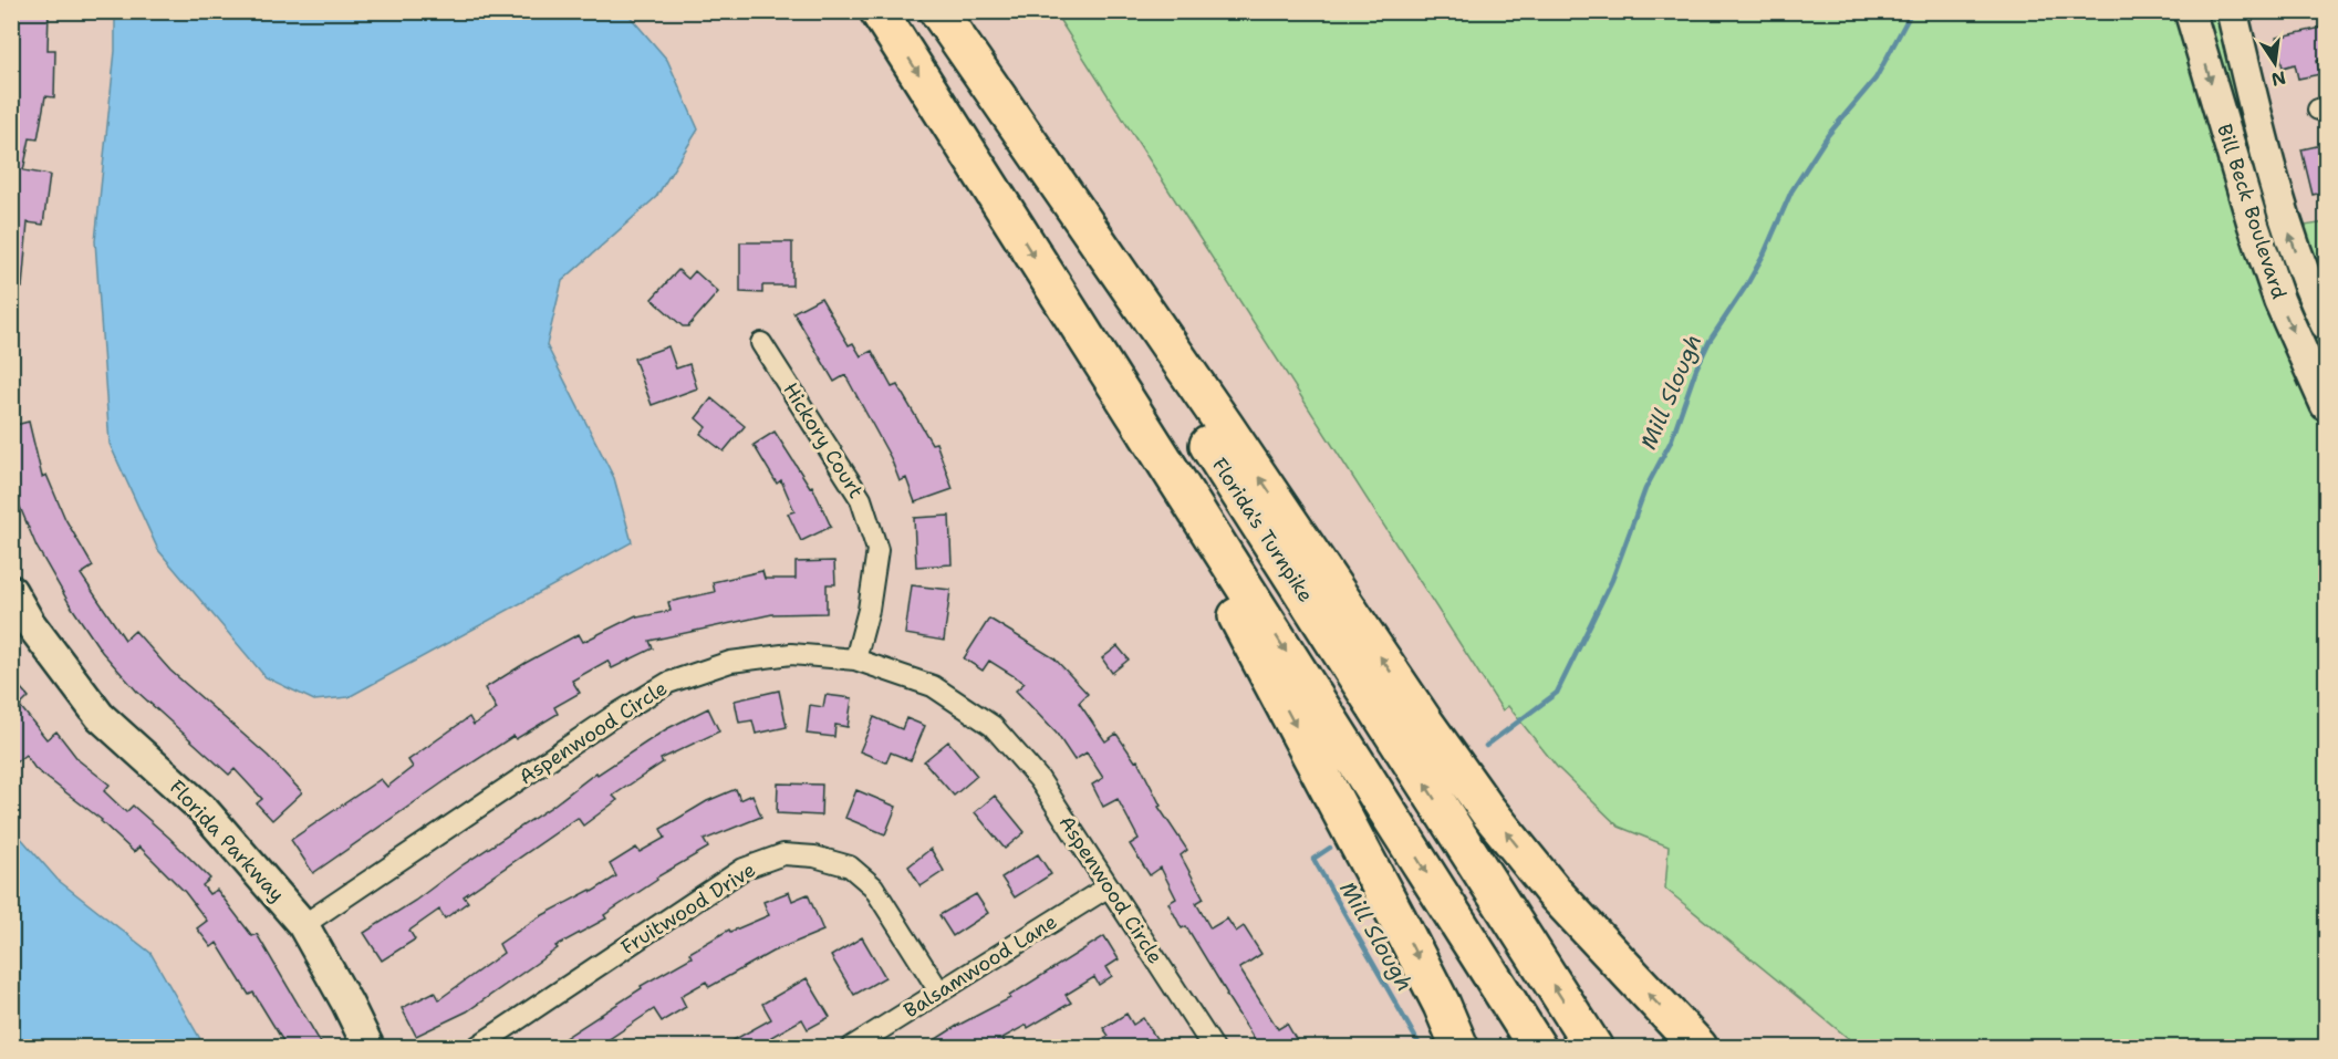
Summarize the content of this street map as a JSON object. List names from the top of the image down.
{
  "streets": {
    "highway": ["Florida's Turnpike"],
    "street": [
      "Bill Beck Boulevard",
      "Hickory Court",
      "Aspenwood Circle",
      "Florida Parkway",
      "Fruitwood Drive",
      "Balsamwood Lane"
    ]
  },
  "crossings": [
    ["Hickory Court", "Aspenwood Circle"],
    ["Aspenwood Circle", "Florida Parkway"],
    ["Aspenwood Circle", "Balsamwood Lane"],
    ["Fruitwood Drive", "Balsamwood Lane"]
  ],
  "water": ["Mill Slough"],
  "north": "bottom"
}
